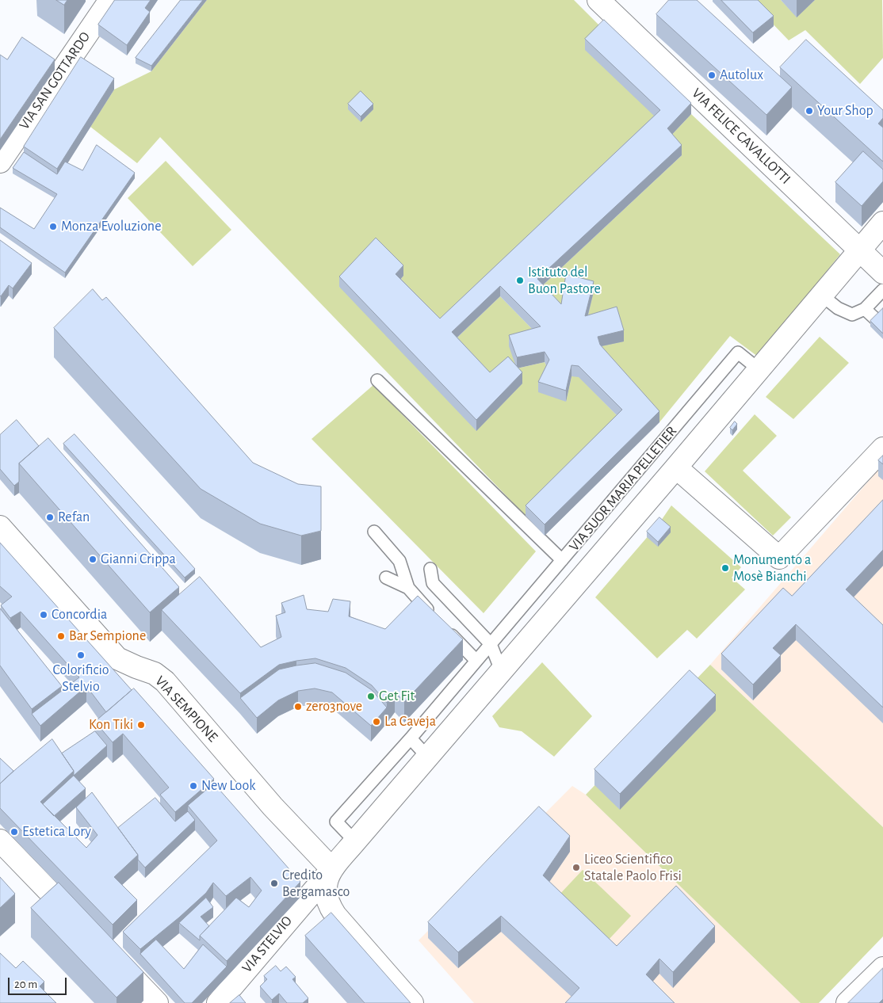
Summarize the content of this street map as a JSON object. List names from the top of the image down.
{
  "streets": {
    "street": [
      "VIA SAN GOTTARDO",
      "VIA FELICE CAVALLOTTI",
      "VIA SUOR MARIA PELLETIER",
      "VIA SEMPIONE",
      "VIA STELVIO"
    ]
  },
  "crossings": [
    ["VIA FELICE CAVALLOTTI", "VIA SUOR MARIA PELLETIER"],
    ["VIA SUOR MARIA PELLETIER", "VIA SEMPIONE"],
    ["VIA SUOR MARIA PELLETIER", "VIA STELVIO"],
    ["VIA SEMPIONE", "VIA STELVIO"]
  ],
  "places": [
    "Autolux",
    "Your Shop",
    "Monza Evoluzione",
    "Istituto del Buon Pastore",
    "Refan",
    "Gianni Crippa",
    "Monumento a Mosè Bianchi",
    "Concordia",
    "Bar Sempione",
    "Colorificio Stelvio",
    "Get Fit",
    "zero3nove",
    "La Caveja",
    "Kon Tiki",
    "New Look",
    "Estetica Lory",
    "Liceo Scientifico Statale Paolo Frisi",
    "Credito Bergamasco"
  ],
  "scale_bar": "20 m"
}
